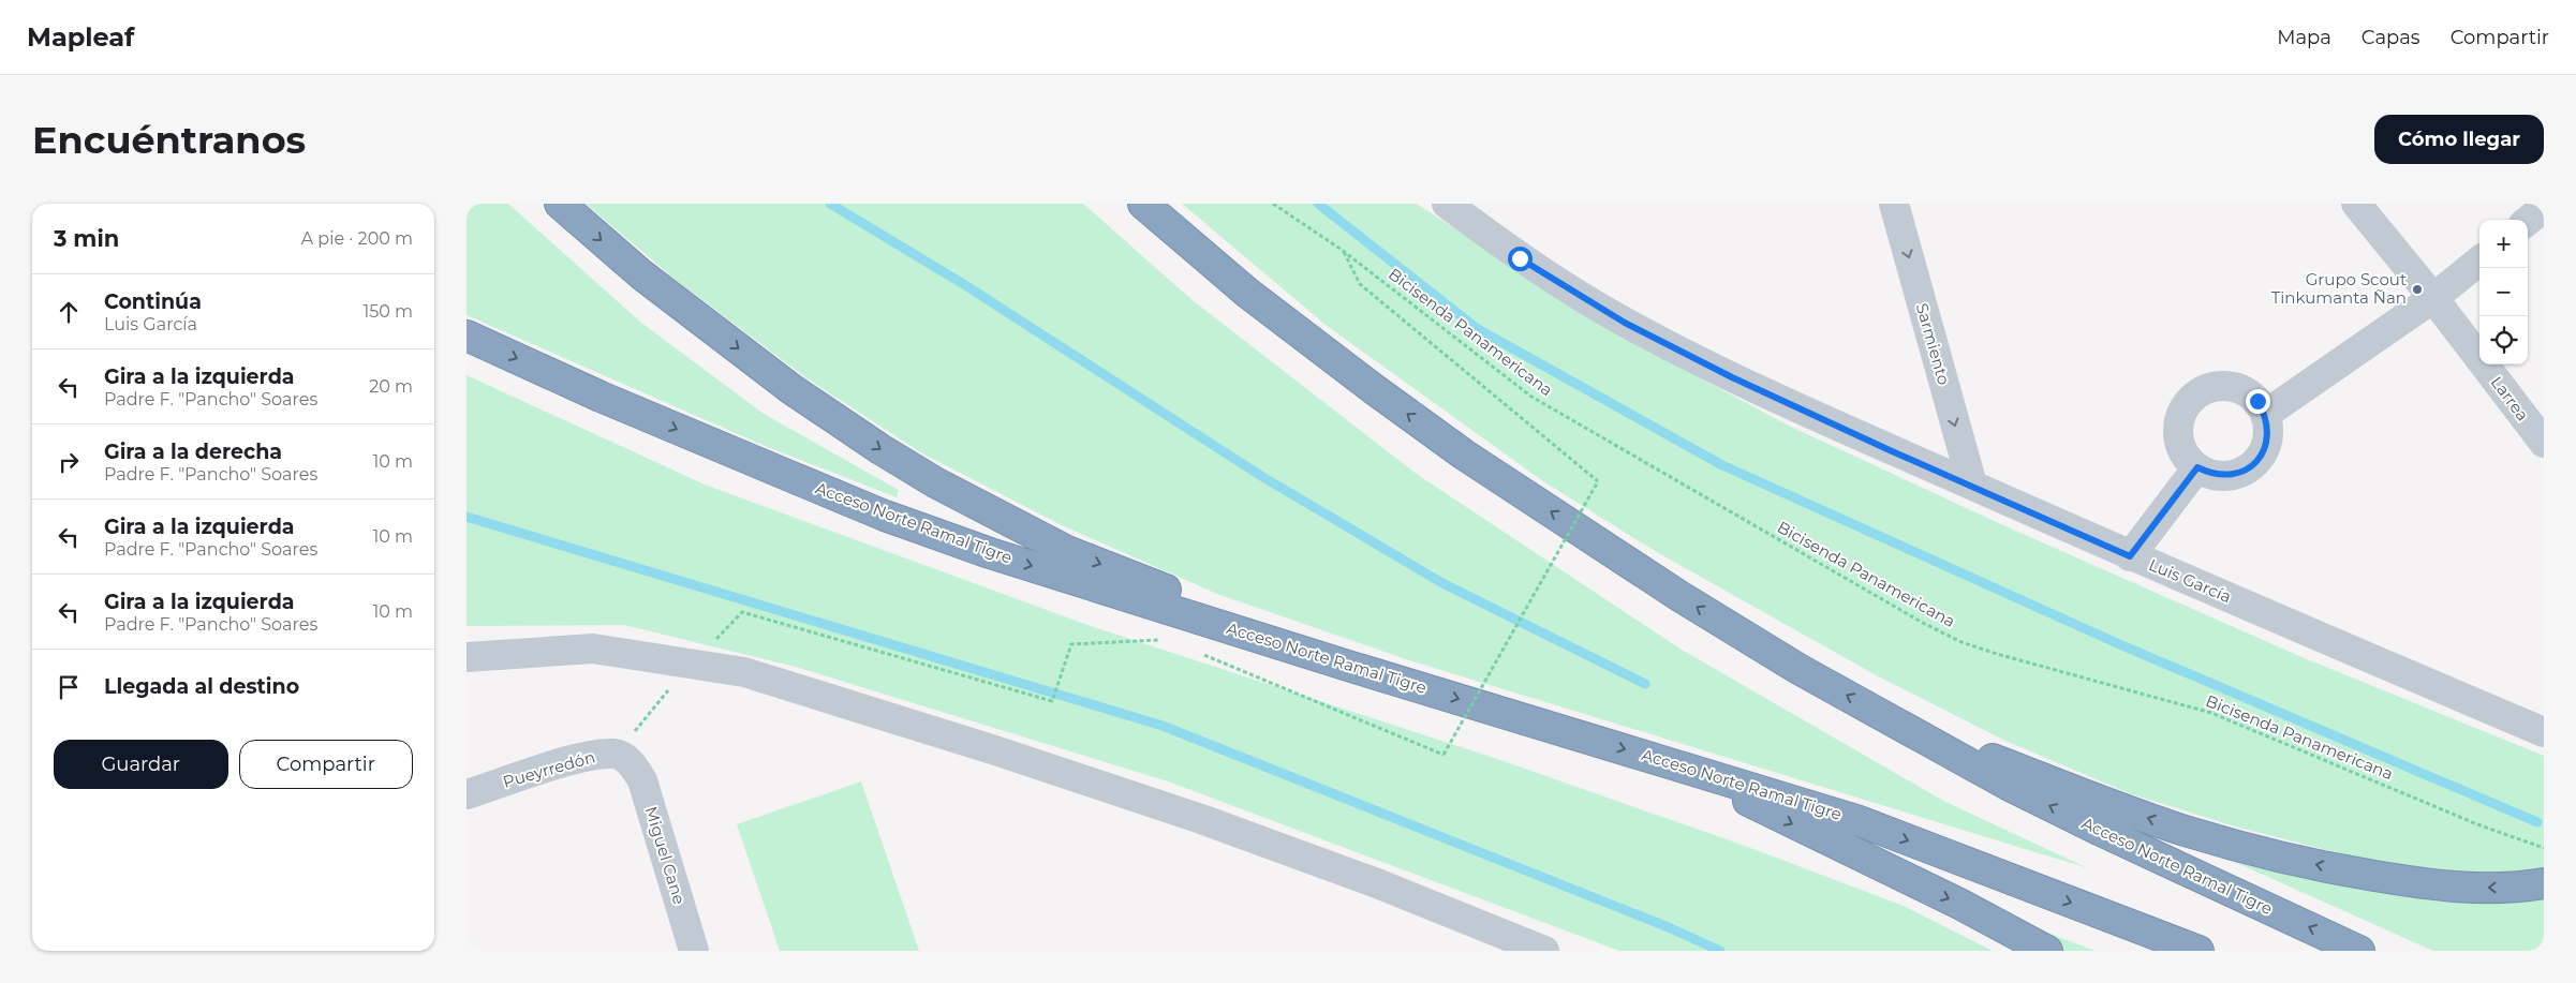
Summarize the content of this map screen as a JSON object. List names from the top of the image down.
{
  "streets": {
    "highway": ["Acceso Norte Ramal Tigre"],
    "street": [
      "Sarmiento",
      "Larrea",
      "Luis García",
      "Pueyrredón",
      "Miguel Cane"
    ],
    "path": ["Bicisenda Panamericana"]
  },
  "crossings": [
    ["Sarmiento", "Luis García"],
    ["Pueyrredón", "Miguel Cane"]
  ],
  "one_way": ["Sarmiento"],
  "places": ["Grupo Scout Tinkumanta Ñan"],
  "page": {
    "header": "Mapleaf",
    "nav": ["Mapa", "Capas", "Compartir"],
    "buttons": [
      "Cómo llegar",
      ["Guardar", "Compartir"]
    ],
    "title": "Encuéntranos",
    "heading": ["3 min", "A pie · 200 m"],
    "map_buttons": ["+", "−"],
    "list": [
      ["Continúa", "Luis García", "150 m"],
      ["Gira a la izquierda", "Padre F. \"Pancho\" Soares", "20 m"],
      ["Gira a la derecha", "Padre F. \"Pancho\" Soares", "10 m"],
      ["Gira a la izquierda", "Padre F. \"Pancho\" Soares", "10 m"],
      ["Gira a la izquierda", "Padre F. \"Pancho\" Soares", "10 m"],
      "Llegada al destino"
    ]
  }
}
